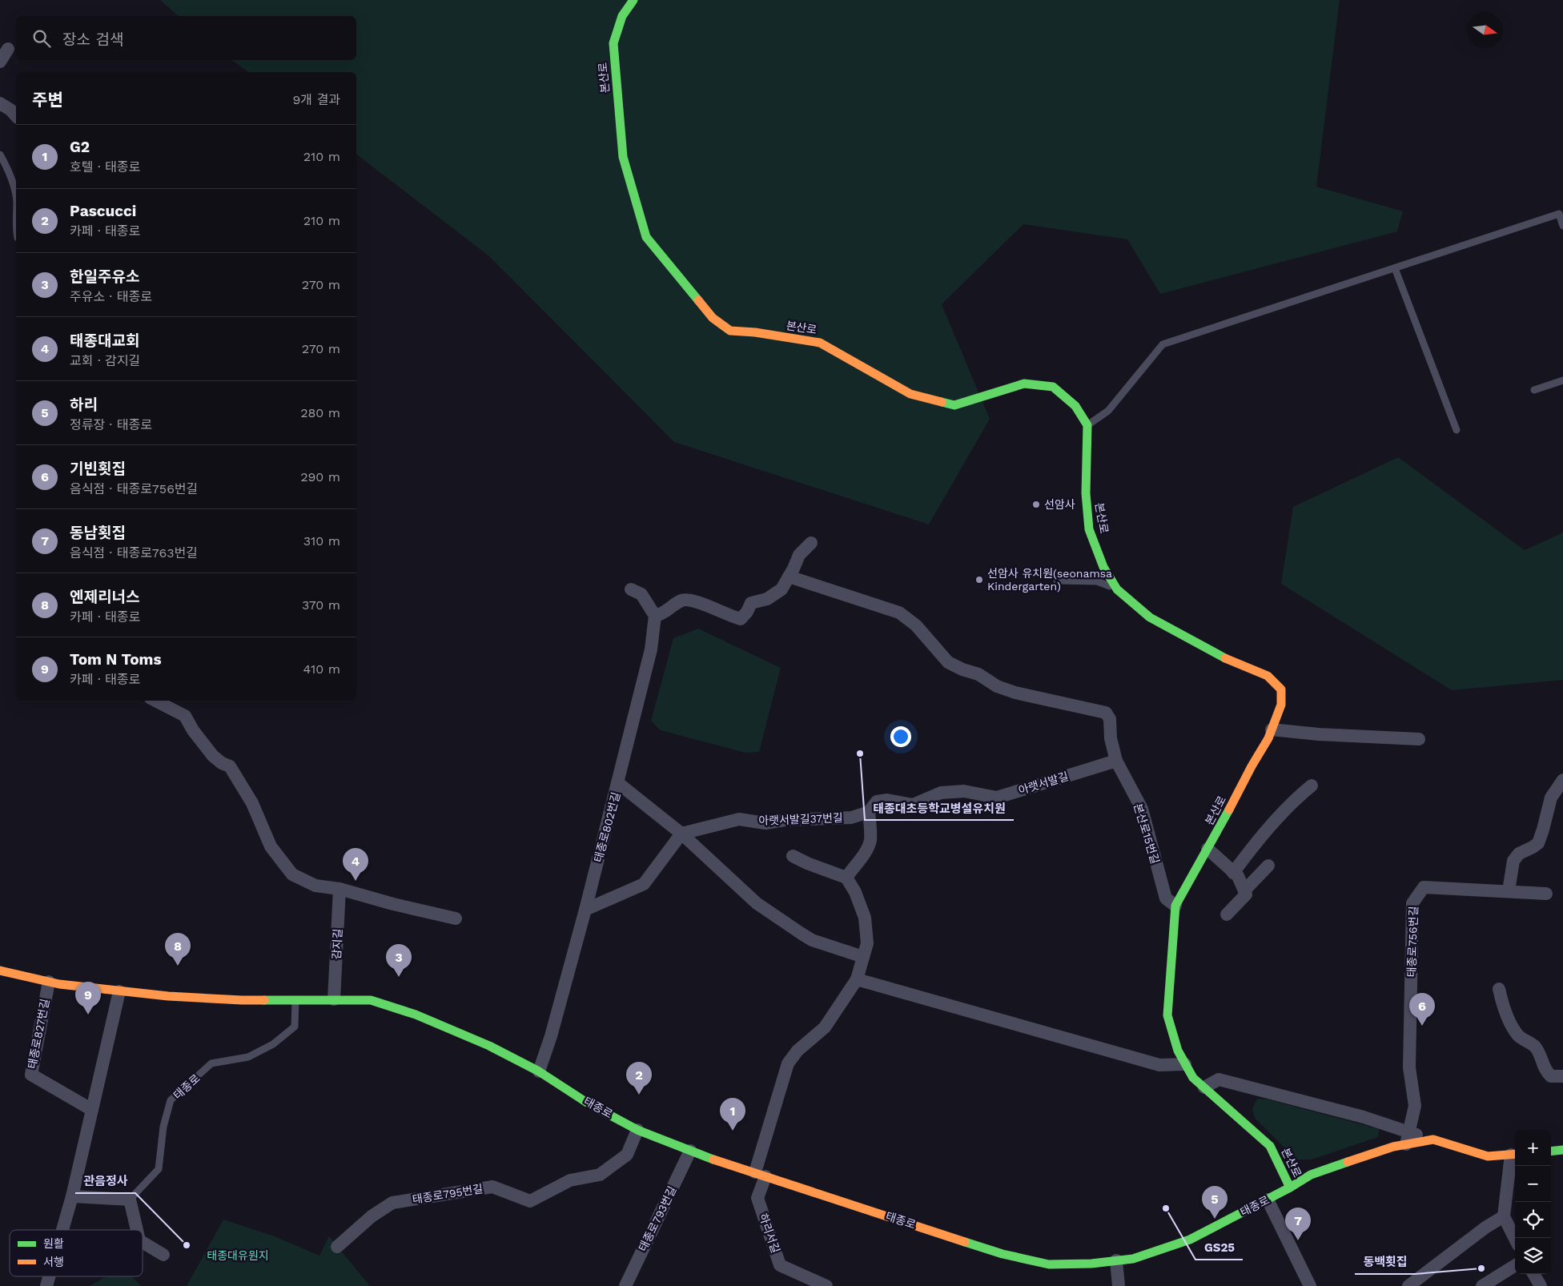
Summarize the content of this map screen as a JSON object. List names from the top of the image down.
{
  "streets": {
    "street": [
      "본산로",
      "아랫서발길",
      "아랫서발길37번길",
      "태종로802번길",
      "본산로15번길",
      "태종로756번길",
      "감지길",
      "태종로827번길",
      "태종로",
      "태종로795번길",
      "태종로793번길",
      "하리서길"
    ]
  },
  "crossings": [
    ["본산로", "본산로15번길"],
    ["본산로", "태종로"],
    ["아랫서발길", "아랫서발길37번길"],
    ["아랫서발길", "본산로15번길"],
    ["태종로802번길", "태종로"],
    ["태종로756번길", "태종로"],
    ["감지길", "태종로"],
    ["태종로827번길", "태종로"],
    ["태종로", "태종로795번길"],
    ["태종로", "태종로793번길"],
    ["태종로", "하리서길"]
  ],
  "parks": ["태종대유원지"],
  "places": [
    "선암사",
    "선암사 유치원(seonamsa Kindergarten)",
    "태종대초등학교병설유치원",
    "GS25",
    "관음정사",
    "동백횟집"
  ],
  "legend": ["원활", "서행"],
  "north": "right",
  "page": {
    "search": "장소 검색",
    "heading": ["주변", "9개 결과"],
    "list": [
      {
        "mark": "1",
        "name": "G2",
        "note": "호텔 · 태종로",
        "value": "210 m"
      },
      {
        "mark": "2",
        "name": "Pascucci",
        "note": "카페 · 태종로",
        "value": "210 m"
      },
      {
        "mark": "3",
        "name": "한일주유소",
        "note": "주유소 · 태종로",
        "value": "270 m"
      },
      {
        "mark": "4",
        "name": "태종대교회",
        "note": "교회 · 감지길",
        "value": "270 m"
      },
      {
        "mark": "5",
        "name": "하리",
        "note": "정류장 · 태종로",
        "value": "280 m"
      },
      {
        "mark": "6",
        "name": "기빈횟집",
        "note": "음식점 · 태종로756번길",
        "value": "290 m"
      },
      {
        "mark": "7",
        "name": "동남횟집",
        "note": "음식점 · 태종로763번길",
        "value": "310 m"
      },
      {
        "mark": "8",
        "name": "엔제리너스",
        "note": "카페 · 태종로",
        "value": "370 m"
      },
      {
        "mark": "9",
        "name": "Tom N Toms",
        "note": "카페 · 태종로",
        "value": "410 m"
      }
    ],
    "pins": [
      "4",
      "8",
      "3",
      "9",
      "6",
      "2",
      "1",
      "5",
      "7"
    ],
    "map_buttons": ["+", "−"]
  }
}
